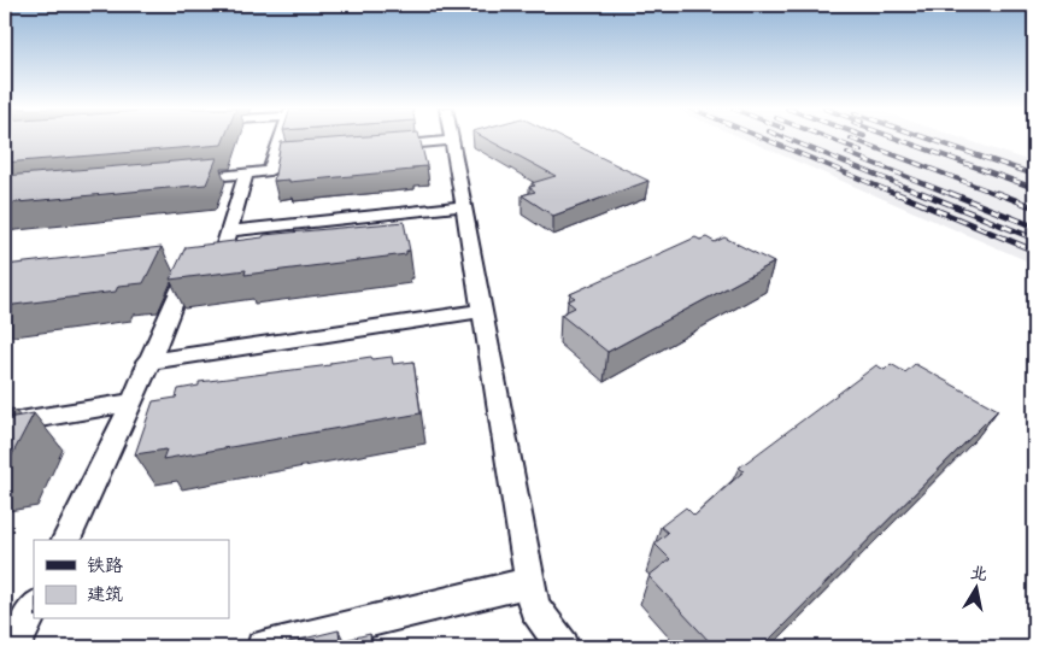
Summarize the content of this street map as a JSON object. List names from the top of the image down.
{
  "legend": ["铁路", "建筑"],
  "north": "top"
}
